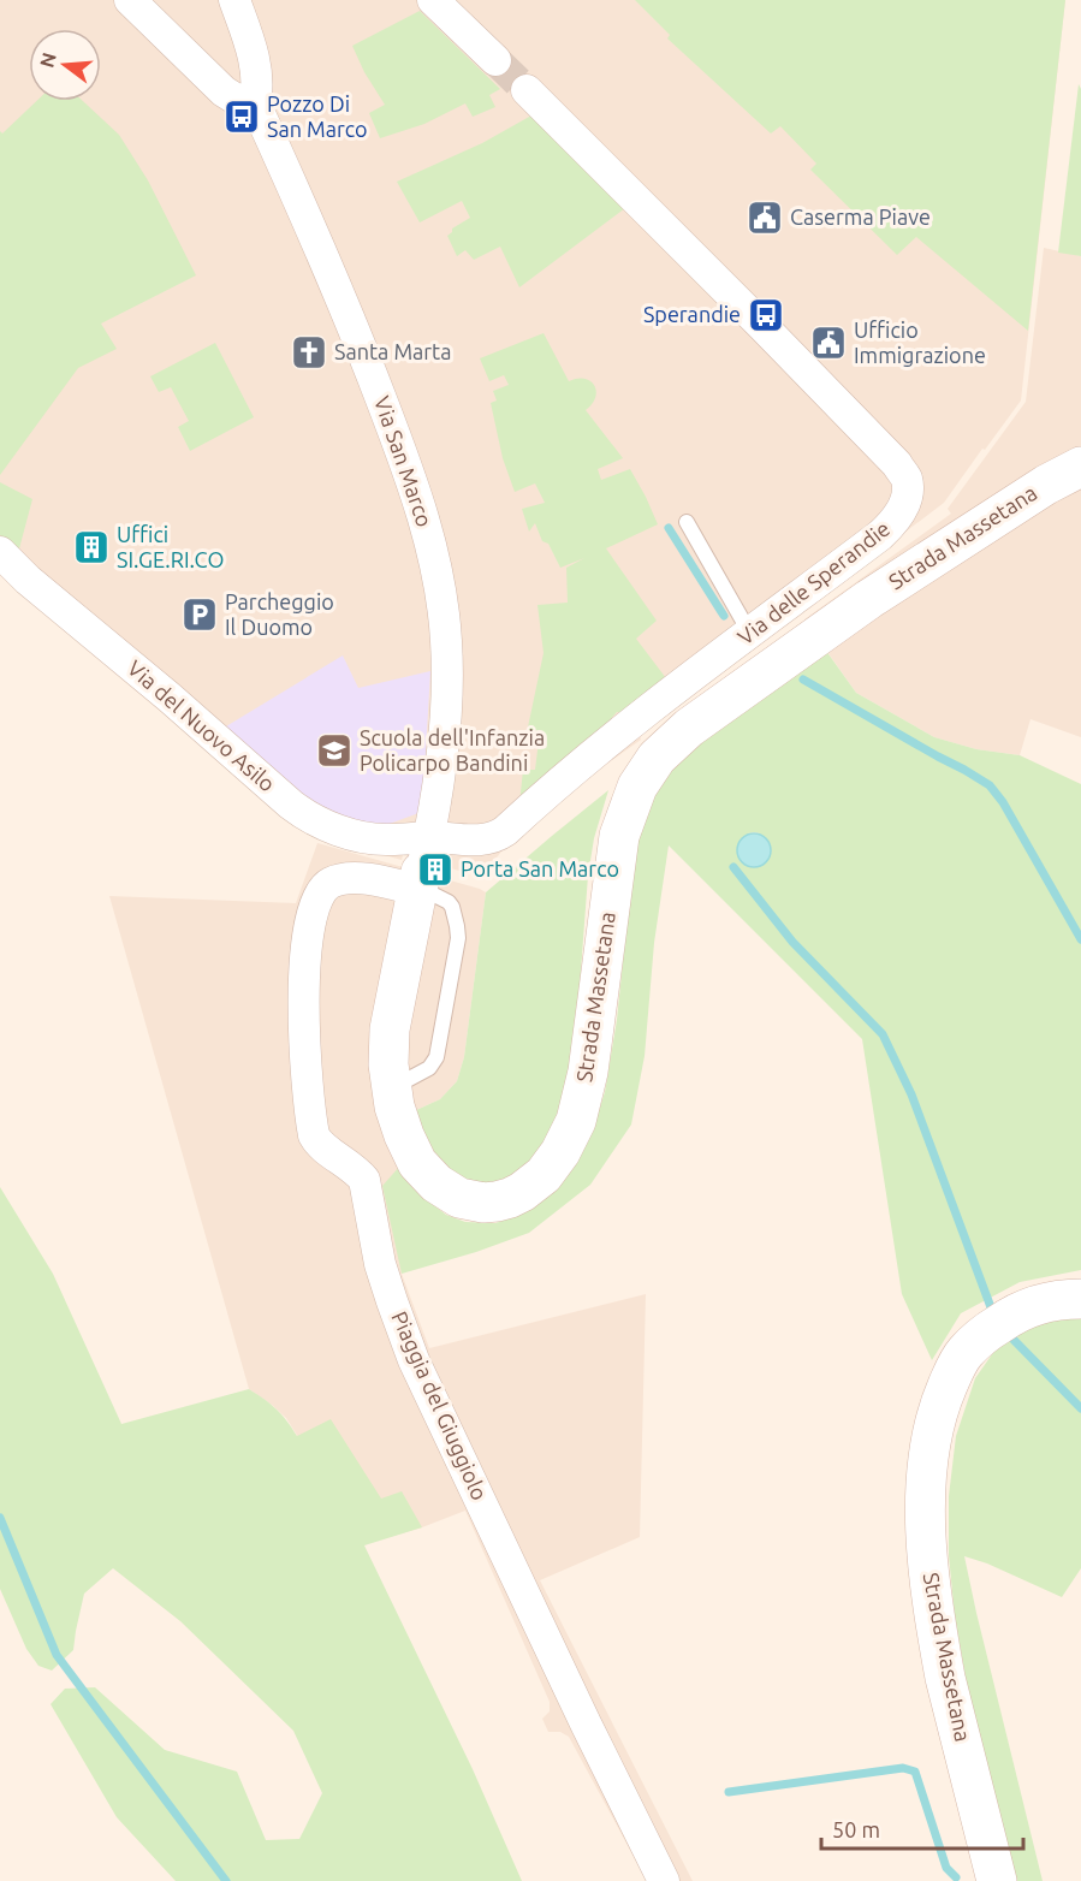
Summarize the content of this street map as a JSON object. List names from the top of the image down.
{
  "streets": {
    "street": [
      "Via San Marco",
      "Strada Massetana",
      "Via delle Sperandie",
      "Via del Nuovo Asilo",
      "Piaggia del Giuggiolo"
    ]
  },
  "crossings": [
    ["Via San Marco", "Strada Massetana"],
    ["Via San Marco", "Via delle Sperandie"],
    ["Via San Marco", "Via del Nuovo Asilo"],
    ["Via San Marco", "Piaggia del Giuggiolo"],
    ["Strada Massetana", "Via delle Sperandie"],
    ["Strada Massetana", "Via del Nuovo Asilo"],
    ["Strada Massetana", "Piaggia del Giuggiolo"],
    ["Via delle Sperandie", "Via del Nuovo Asilo"],
    ["Via delle Sperandie", "Piaggia del Giuggiolo"],
    ["Via del Nuovo Asilo", "Piaggia del Giuggiolo"]
  ],
  "places": {
    "bus stop": ["Pozzo Di San Marco", "Sperandie"],
    "public building": ["Caserma Piave", "Ufficio Immigrazione"],
    "church": ["Santa Marta"],
    "building": ["Uffici SI.GE.RI.CO", "Porta San Marco"],
    "parking": ["Parcheggio Il Duomo"],
    "school or university": ["Scuola dell'Infanzia Policarpo Bandini"]
  },
  "scale_bar": "50 m",
  "north": "left"
}
